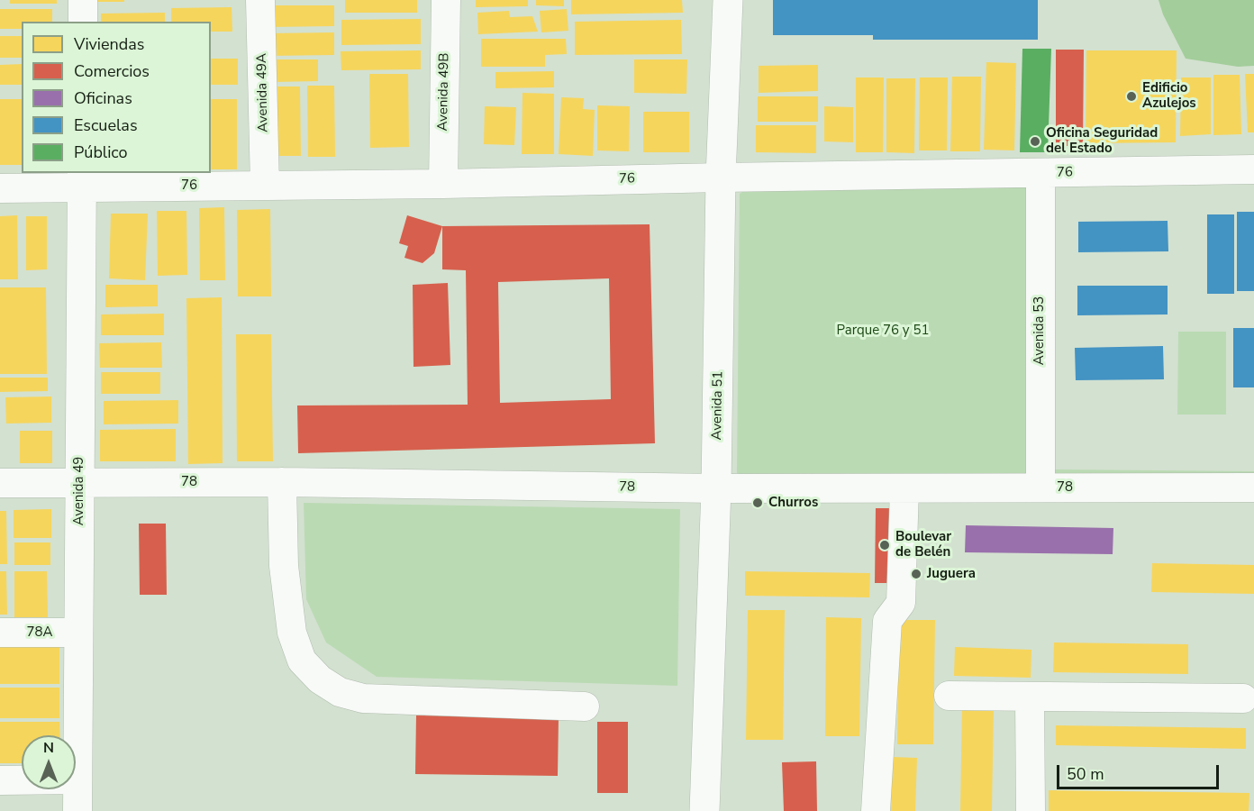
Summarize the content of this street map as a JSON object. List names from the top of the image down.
{
  "streets": {
    "main road": ["Avenida 51"],
    "street": [
      "Avenida 49B",
      "Avenida 49A",
      "76",
      "Avenida 53",
      "78",
      "Avenida 49",
      "78A"
    ]
  },
  "crossings": [
    ["Avenida 49B", "76"],
    ["Avenida 49A", "76"],
    ["76", "Avenida 53"],
    ["76", "Avenida 51"],
    ["76", "Avenida 49"],
    ["Avenida 53", "78"],
    ["Avenida 51", "78"],
    ["78", "Avenida 49"],
    ["Avenida 49", "78A"]
  ],
  "parks": ["Parque 76 y 51"],
  "places": [
    "Edificio Azulejos",
    "Oficina Seguridad del Estado",
    "Churros",
    "Boulevar de Belén",
    "Juguera"
  ],
  "legend": [
    "Viviendas",
    "Comercios",
    "Oficinas",
    "Escuelas",
    "Público"
  ],
  "scale_bar": "50 m",
  "north": "top"
}
